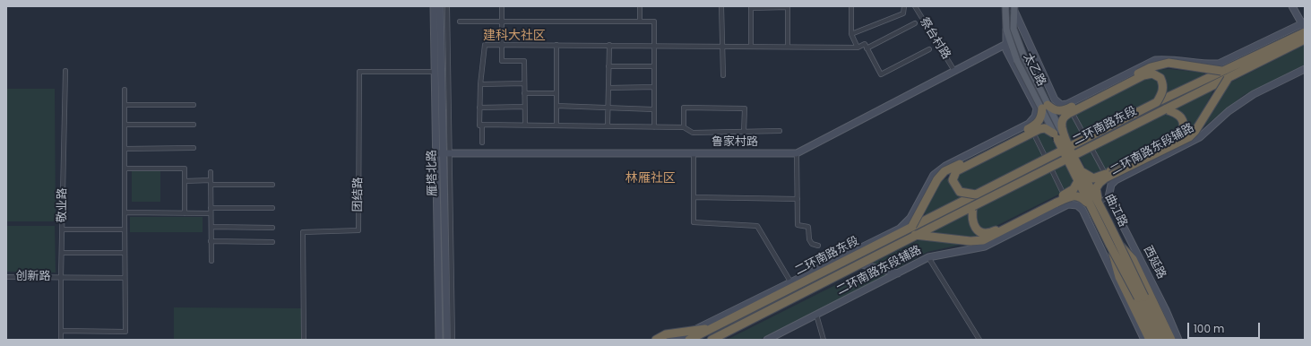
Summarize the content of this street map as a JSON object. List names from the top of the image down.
{
  "streets": {
    "highway": ["二环南路东段", "曲江路"],
    "main road": [
      "太乙路",
      "鲁家村路",
      "二环南路东段辅路",
      "雁塔北路",
      "西延路"
    ],
    "street": [
      "祭台村路",
      "团结路",
      "敬业路",
      "创新路"
    ]
  },
  "crossings": [
    ["祭台村路", "鲁家村路"],
    ["太乙路", "曲江路"],
    ["鲁家村路", "雁塔北路"],
    ["二环南路东段辅路", "西延路"],
    ["雁塔北路", "团结路"],
    ["敬业路", "创新路"]
  ],
  "districts": ["建科大社区", "林雁社区"],
  "scale_bar": "100 m"
}
